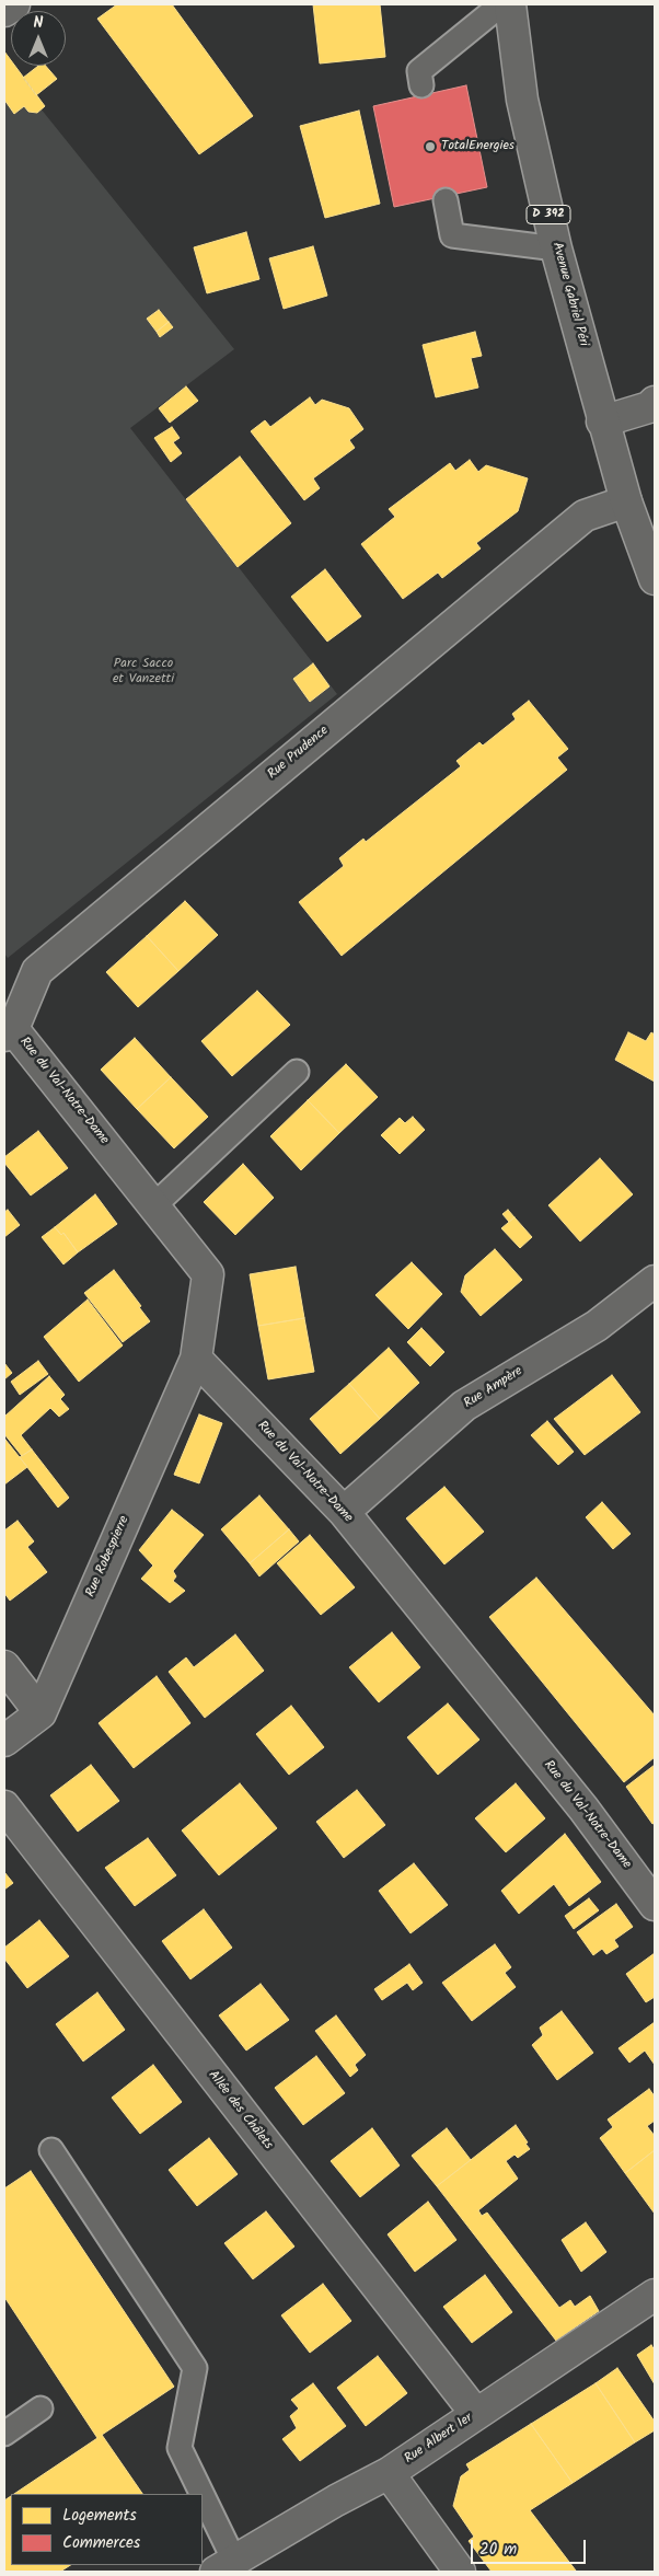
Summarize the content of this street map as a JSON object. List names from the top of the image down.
{
  "streets": {
    "street": [
      "D 392",
      "Avenue Gabriel Péri",
      "Rue Prudence",
      "Rue du Val-Notre-Dame",
      "Rue Ampère",
      "Rue Robespierre",
      "Allée des Châlets",
      "Rue Albert 1er"
    ]
  },
  "crossings": [
    ["Avenue Gabriel Péri", "Rue Prudence"],
    ["Rue Prudence", "Rue du Val-Notre-Dame"],
    ["Rue du Val-Notre-Dame", "Rue Ampère"],
    ["Rue du Val-Notre-Dame", "Rue Robespierre"],
    ["Allée des Châlets", "Rue Albert 1er"]
  ],
  "parks": ["Parc Sacco et Vanzetti"],
  "places": ["TotalEnergies"],
  "legend": ["Logements", "Commerces"],
  "scale_bar": "20 m",
  "north": "top"
}
